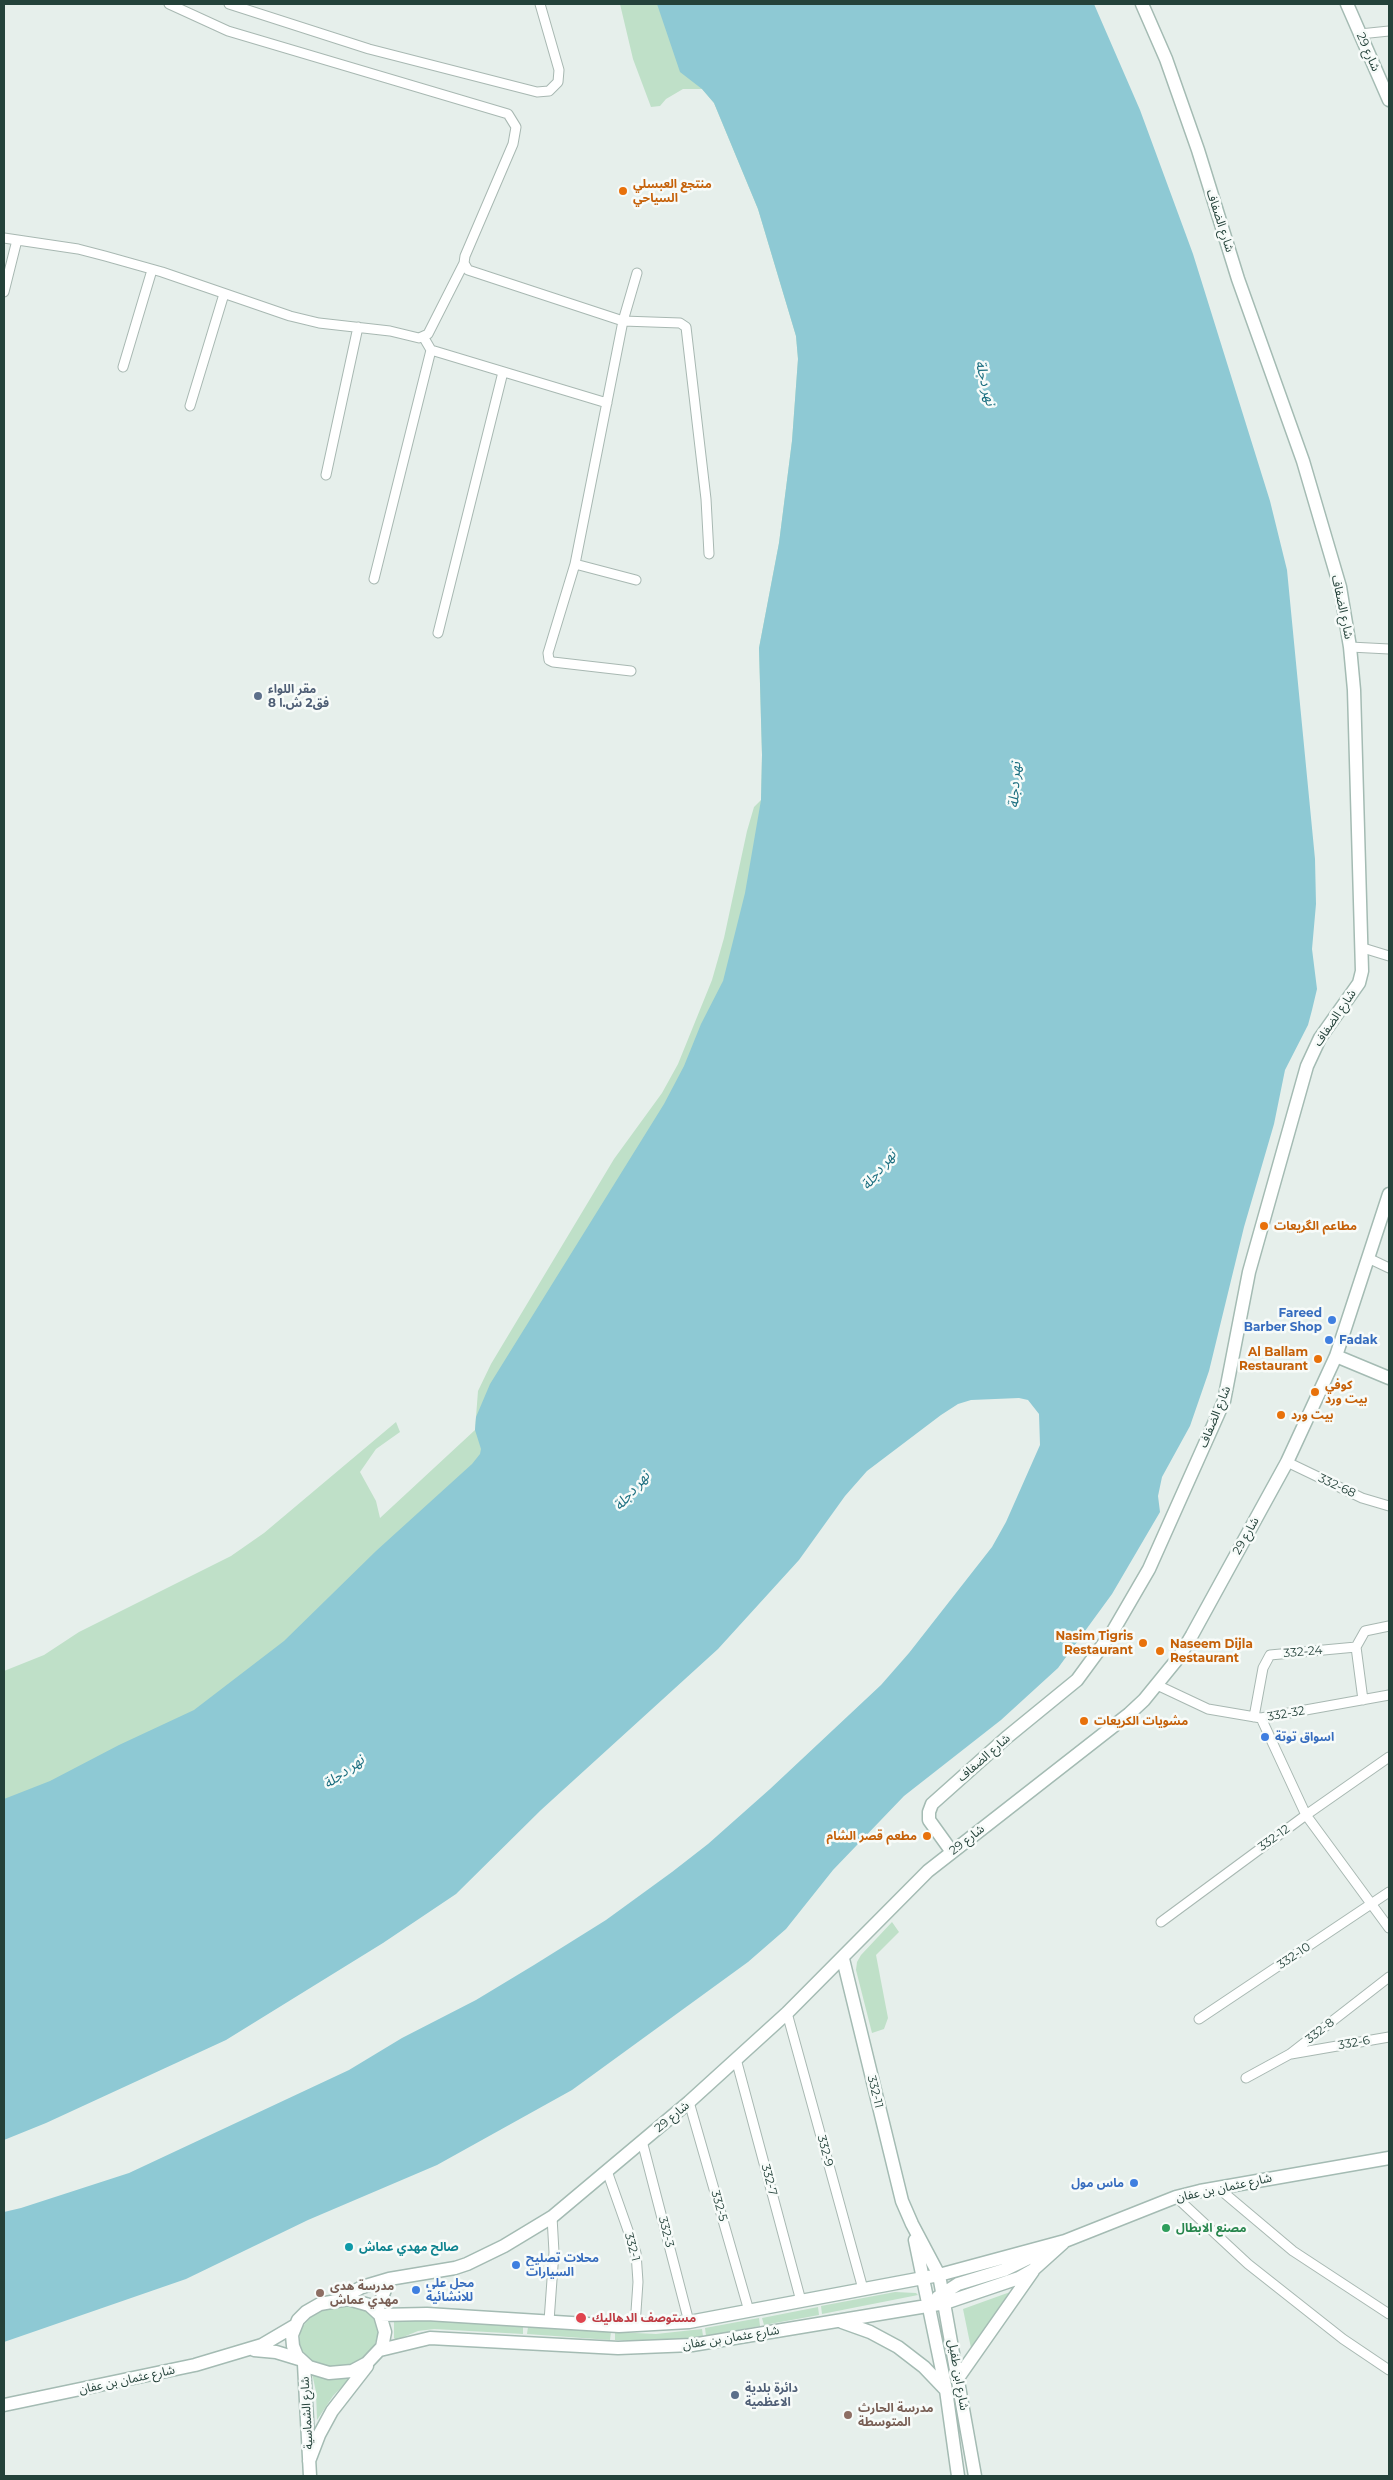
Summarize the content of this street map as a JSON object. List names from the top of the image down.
{
  "streets": {
    "street": [
      "شارع 29",
      "شارع الضفاف",
      "332-68",
      "332-24",
      "332-32",
      "332-12",
      "332-10",
      "332-8",
      "332-6",
      "332-11",
      "332-9",
      "332-7",
      "شارع عثمان بن عفان",
      "332-5",
      "332-3",
      "332-1",
      "شارع ابن طفيل",
      "شارع الشماسية"
    ]
  },
  "crossings": [
    ["شارع 29", "شارع الضفاف"],
    ["شارع 29", "332-68"],
    ["شارع 29", "332-32"],
    ["شارع 29", "332-11"],
    ["شارع 29", "332-9"],
    ["شارع 29", "332-7"],
    ["شارع 29", "شارع عثمان بن عفان"],
    ["شارع 29", "332-5"],
    ["شارع 29", "332-3"],
    ["شارع 29", "332-1"],
    ["شارع 29", "شارع الشماسية"],
    ["332-24", "332-32"],
    ["332-8", "332-6"],
    ["332-11", "شارع عثمان بن عفان"],
    ["332-11", "شارع ابن طفيل"],
    ["332-9", "شارع عثمان بن عفان"],
    ["332-7", "شارع عثمان بن عفان"],
    ["شارع عثمان بن عفان", "332-5"],
    ["شارع عثمان بن عفان", "332-3"],
    ["شارع عثمان بن عفان", "332-1"],
    ["شارع عثمان بن عفان", "شارع ابن طفيل"],
    ["شارع عثمان بن عفان", "شارع الشماسية"]
  ],
  "water": ["نهر دجلة"],
  "places": [
    "منتجع العبسلي السياحي",
    "مقر اللواء 8 فق2 ش.ا",
    "مطاعم الگريعات",
    "Fareed Barber Shop",
    "Fadak",
    "Al Ballam Restaurant",
    "كوفي بيت ورد",
    "بيت ورد",
    "Nasim Tigris Restaurant",
    "Naseem Dijla Restaurant",
    "مشويات الكريعات",
    "اسواق توتة",
    "مطعم قصر الشام",
    "ماس مول",
    "مصنع الابطال",
    "صالح مهدي عماش",
    "محلات تصليح السيارات",
    "محل علي للانشائية",
    "مدرسة هدى مهدي عماش",
    "مستوصف الدهاليك",
    "دائرة بلدية الاعظمية",
    "مدرسة الحارث المتوسطة"
  ]
}
